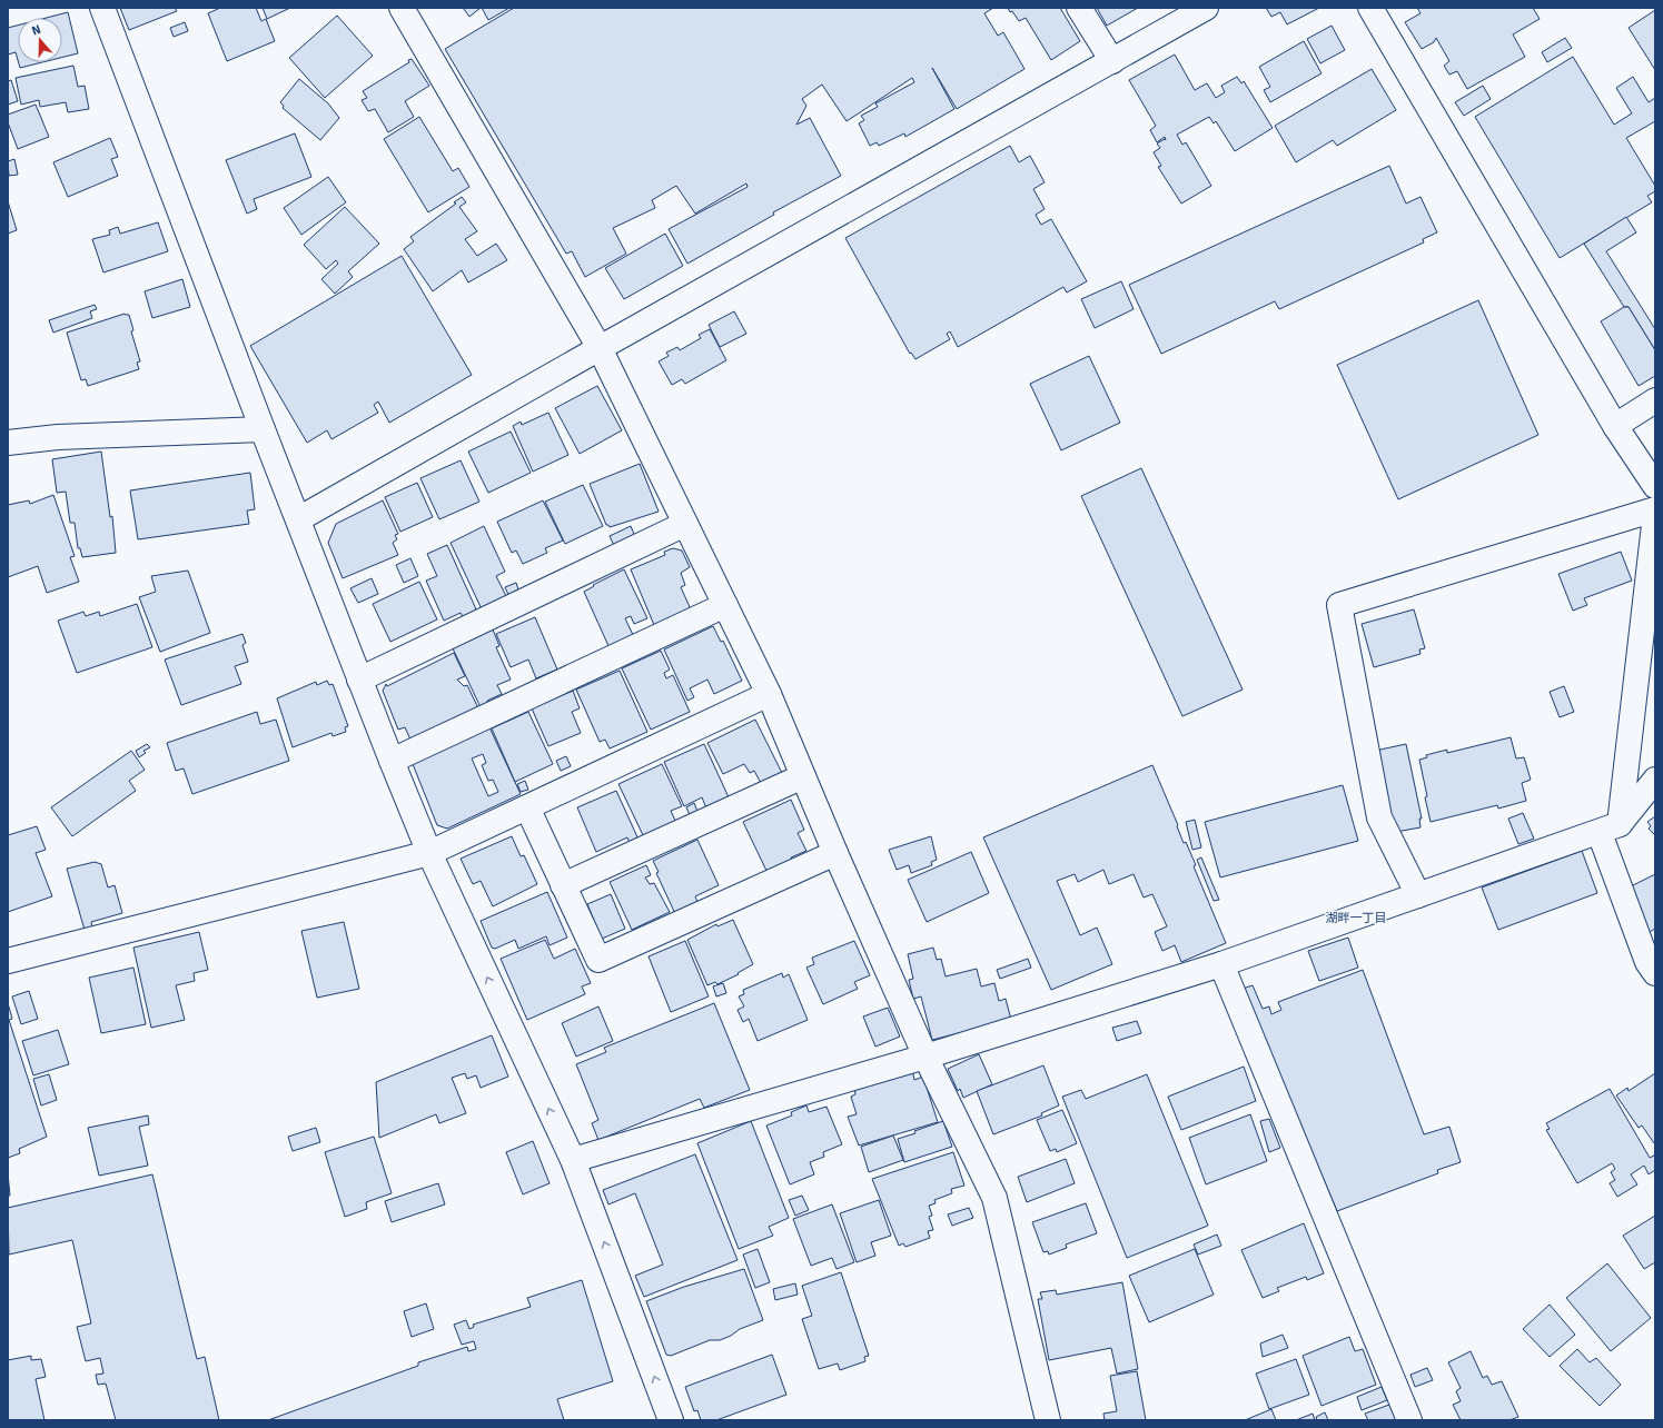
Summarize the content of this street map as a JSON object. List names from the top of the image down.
{
  "districts": ["湖畔一丁目"],
  "north": "top"
}
